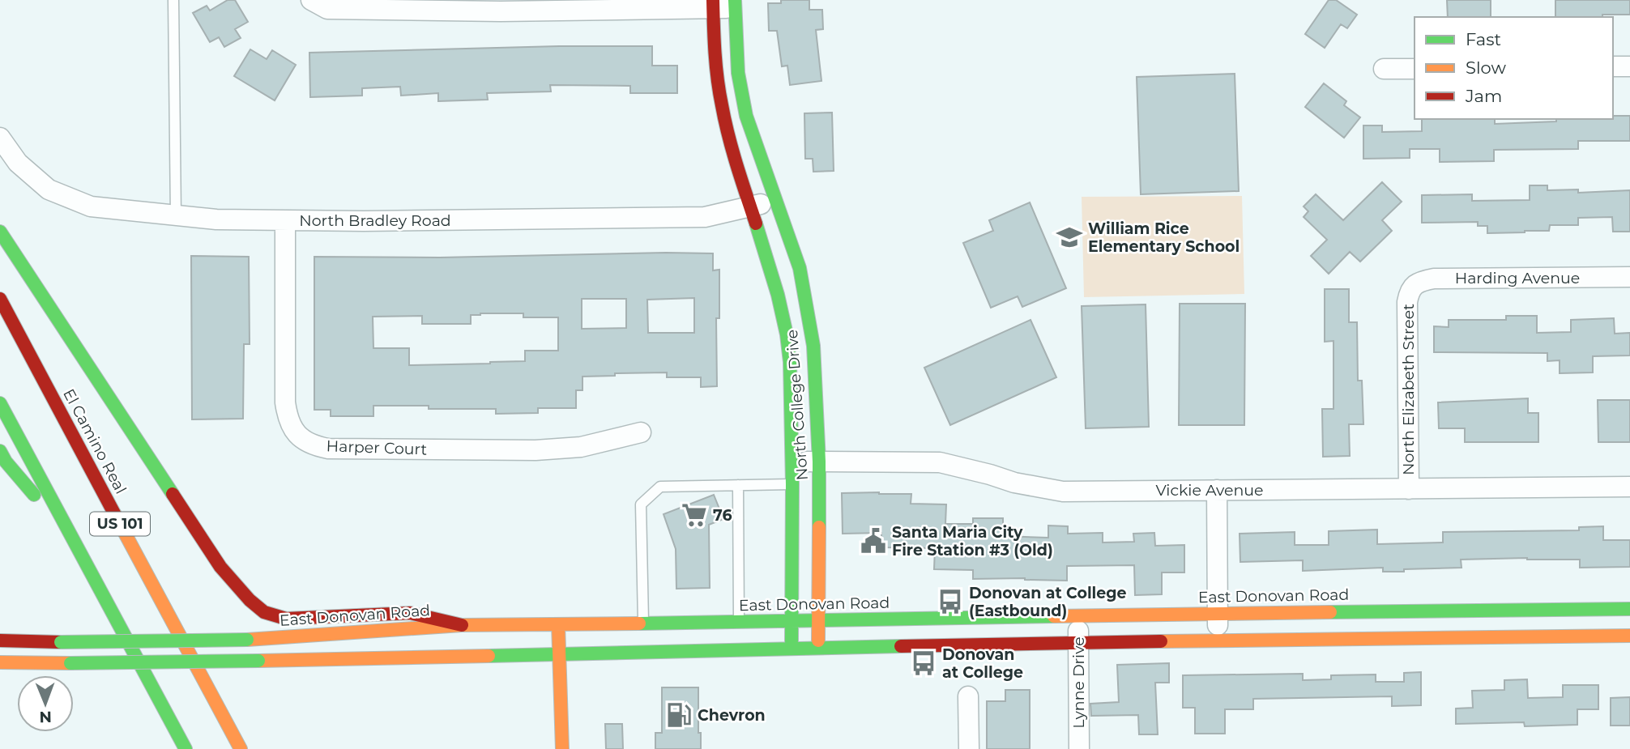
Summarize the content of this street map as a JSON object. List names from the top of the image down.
{
  "streets": {
    "main road": [
      "North College Drive",
      "El Camino Real",
      "US 101",
      "East Donovan Road"
    ],
    "street": [
      "North Bradley Road",
      "Harding Avenue",
      "North Elizabeth Street",
      "Harper Court",
      "Vickie Avenue",
      "Lynne Drive"
    ]
  },
  "crossings": [
    ["North Bradley Road", "North College Drive"],
    ["North Bradley Road", "Harper Court"],
    ["Harding Avenue", "North Elizabeth Street"],
    ["North Elizabeth Street", "Vickie Avenue"],
    ["North College Drive", "Vickie Avenue"],
    ["North College Drive", "East Donovan Road"],
    ["East Donovan Road", "Lynne Drive"]
  ],
  "places": {
    "school or university": ["William Rice Elementary School"],
    "supermarket": ["76"],
    "public building": ["Santa Maria City Fire Station #3 (Old)"],
    "bus stop": ["Donovan at College (Eastbound)", "Donovan at College"],
    "fuel station": ["Chevron"]
  },
  "legend": ["Fast", "Slow", "Jam"],
  "north": "bottom"
}
